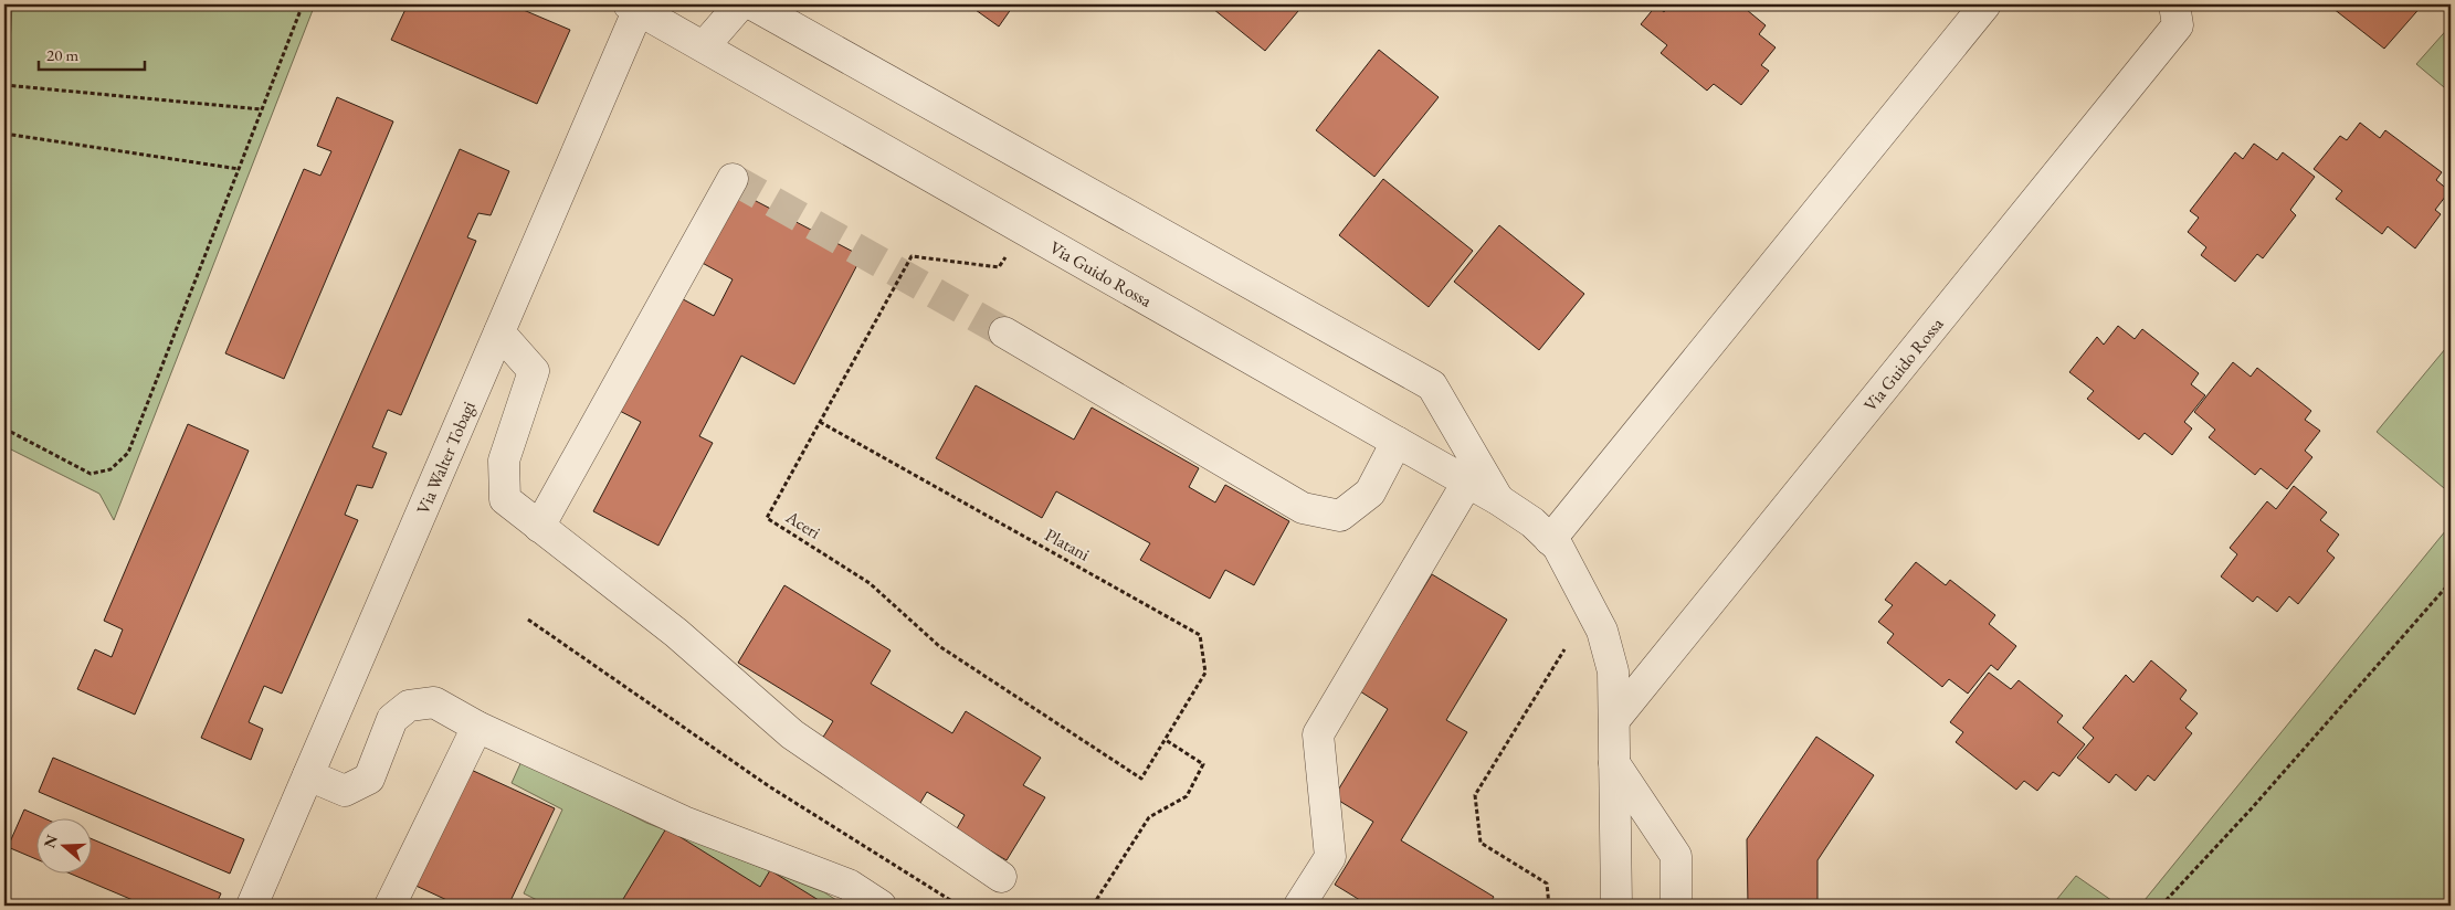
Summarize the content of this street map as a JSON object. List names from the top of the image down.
{
  "streets": {
    "street": ["Via Guido Rossa", "Via Walter Tobagi"],
    "path": ["Aceri", "Platani"]
  },
  "crossings": [
    ["Via Guido Rossa", "Via Walter Tobagi"],
    ["Via Guido Rossa", "Aceri"],
    ["Aceri", "Platani"]
  ],
  "scale_bar": "20 m",
  "north": "left"
}
